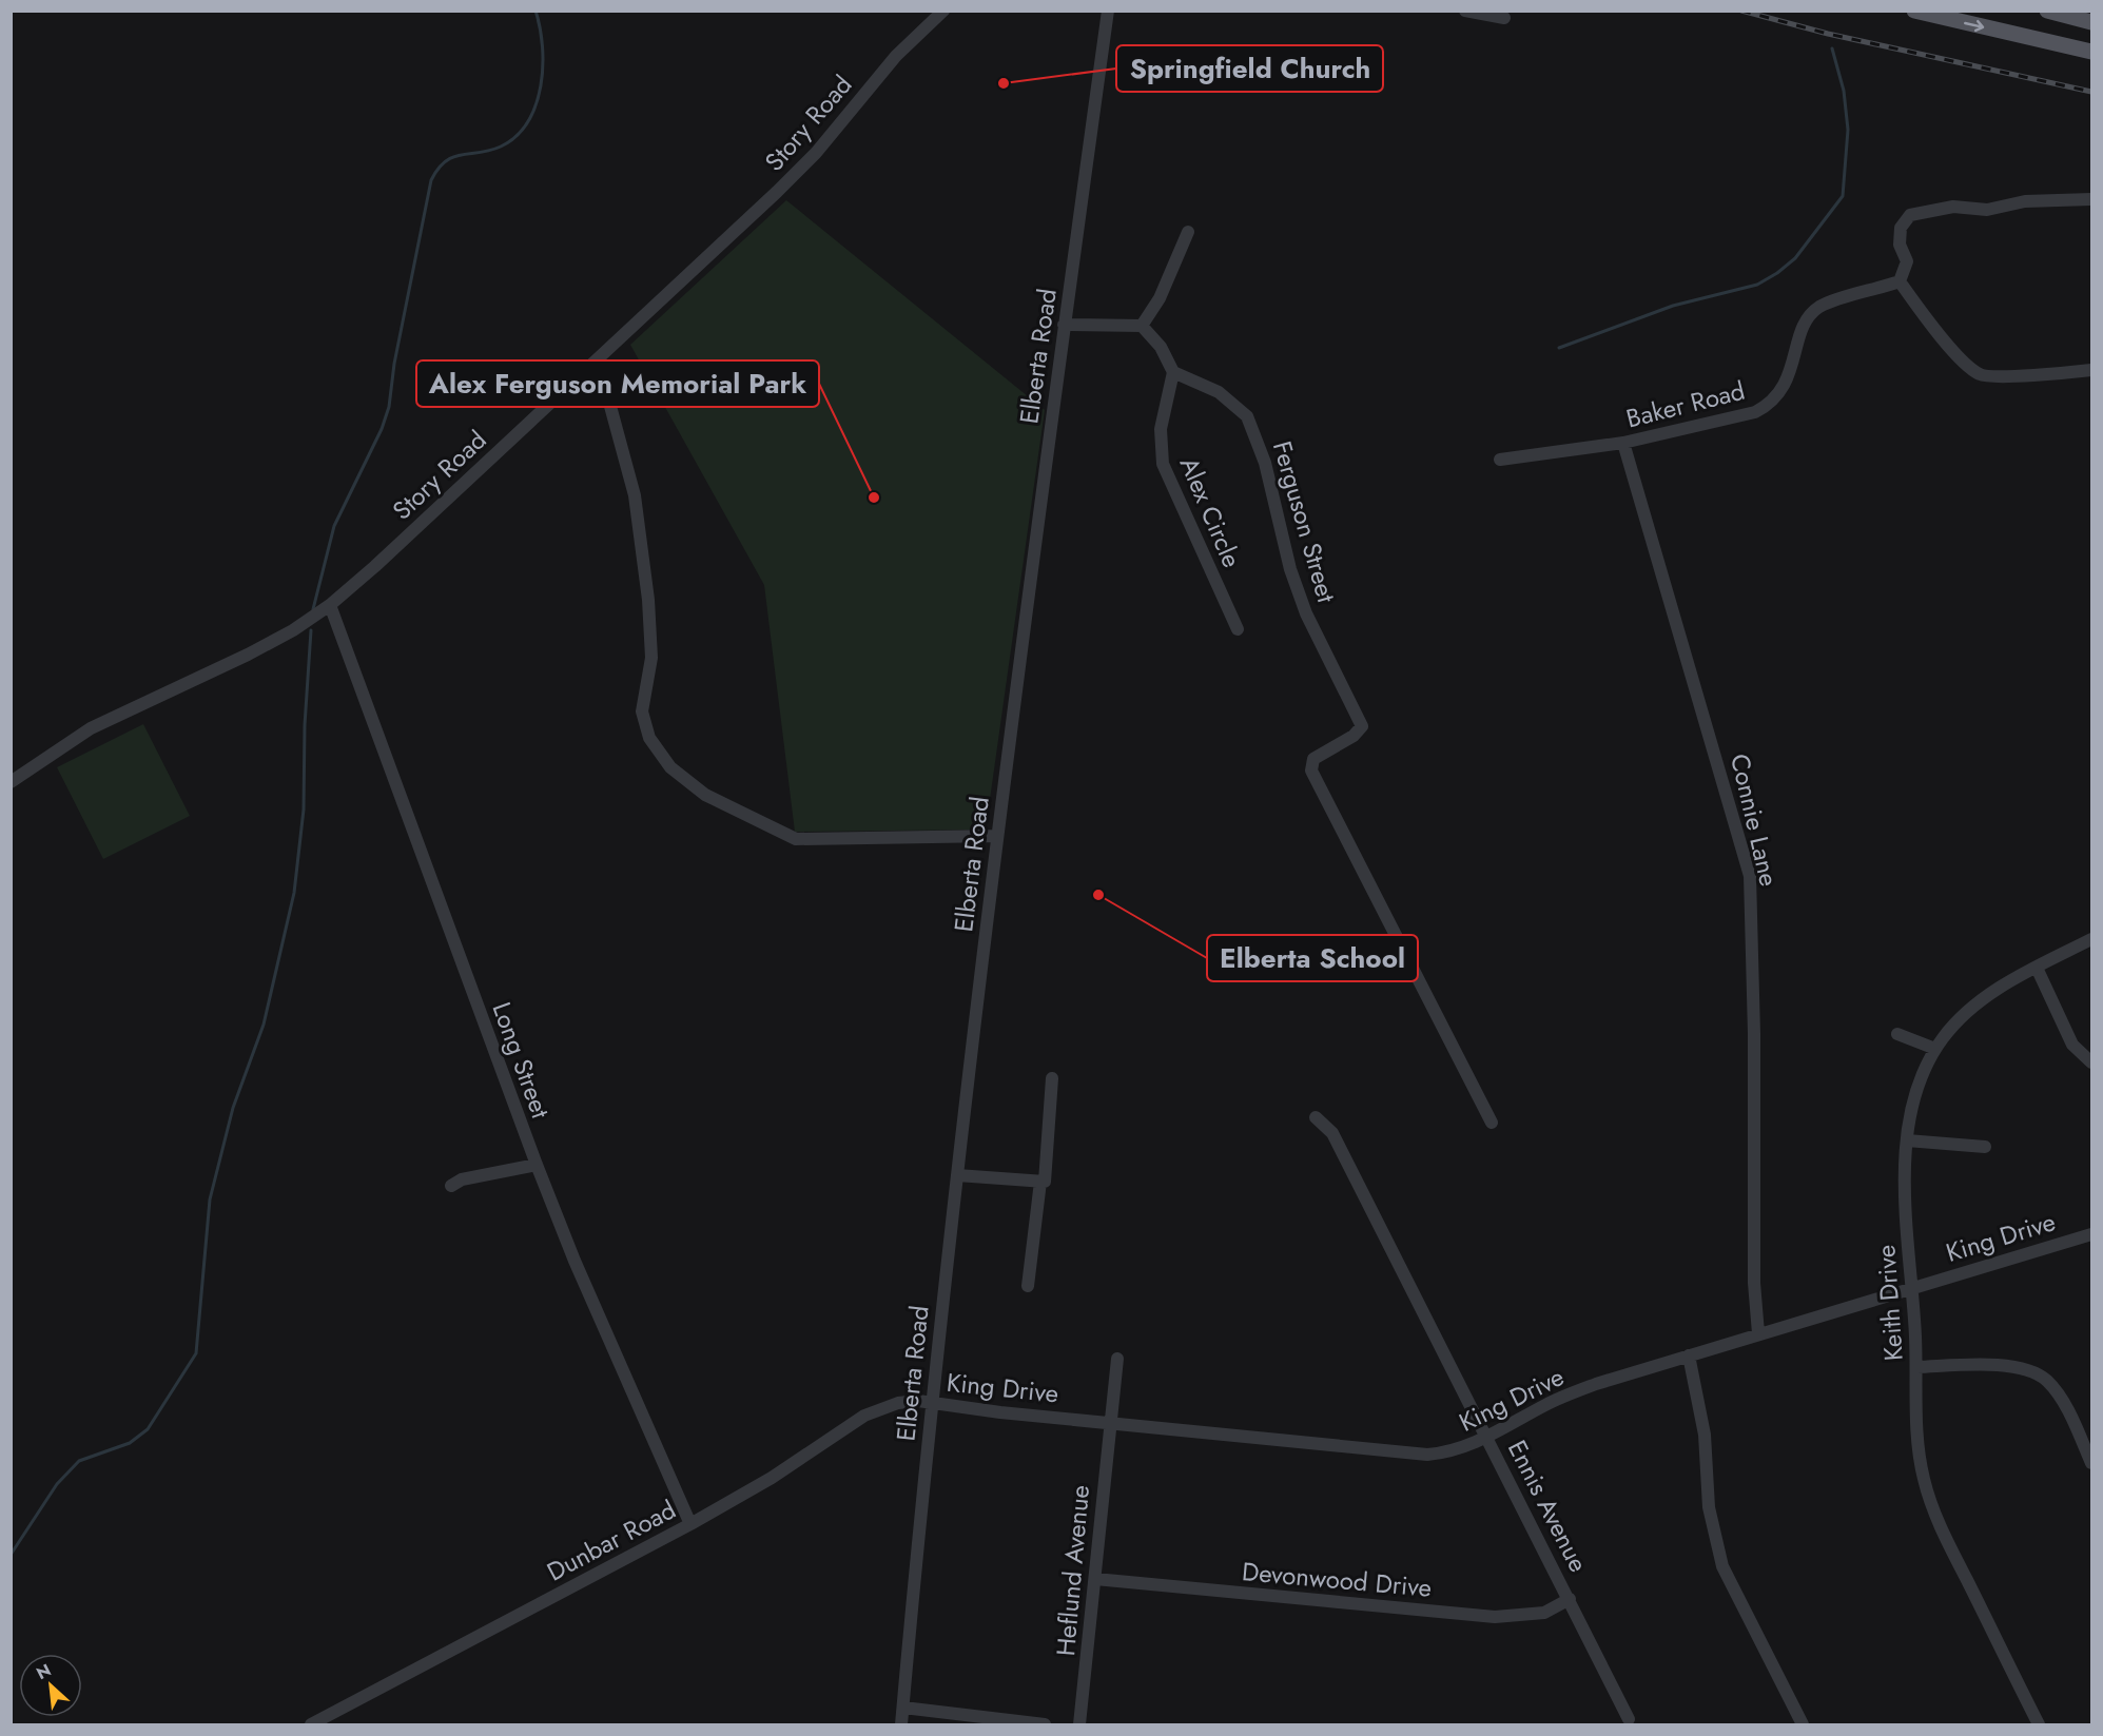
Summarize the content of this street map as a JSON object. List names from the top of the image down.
{
  "streets": {
    "street": [
      "Story Road",
      "Elberta Road",
      "Baker Road",
      "Alex Circle",
      "Ferguson Street",
      "Connie Lane",
      "Long Street",
      "King Drive",
      "Keith Drive",
      "Ennis Avenue",
      "Dunbar Road",
      "Heflund Avenue",
      "Devonwood Drive"
    ]
  },
  "crossings": [
    ["Story Road", "Long Street"],
    ["Elberta Road", "King Drive"],
    ["Elberta Road", "Dunbar Road"],
    ["Baker Road", "Connie Lane"],
    ["Alex Circle", "Ferguson Street"],
    ["Connie Lane", "King Drive"],
    ["Long Street", "Dunbar Road"],
    ["King Drive", "Keith Drive"],
    ["King Drive", "Ennis Avenue"],
    ["King Drive", "Dunbar Road"],
    ["King Drive", "Heflund Avenue"],
    ["Ennis Avenue", "Devonwood Drive"],
    ["Heflund Avenue", "Devonwood Drive"]
  ],
  "places": ["Springfield Church", "Alex Ferguson Memorial Park", "Elberta School"],
  "north": "top left"
}
